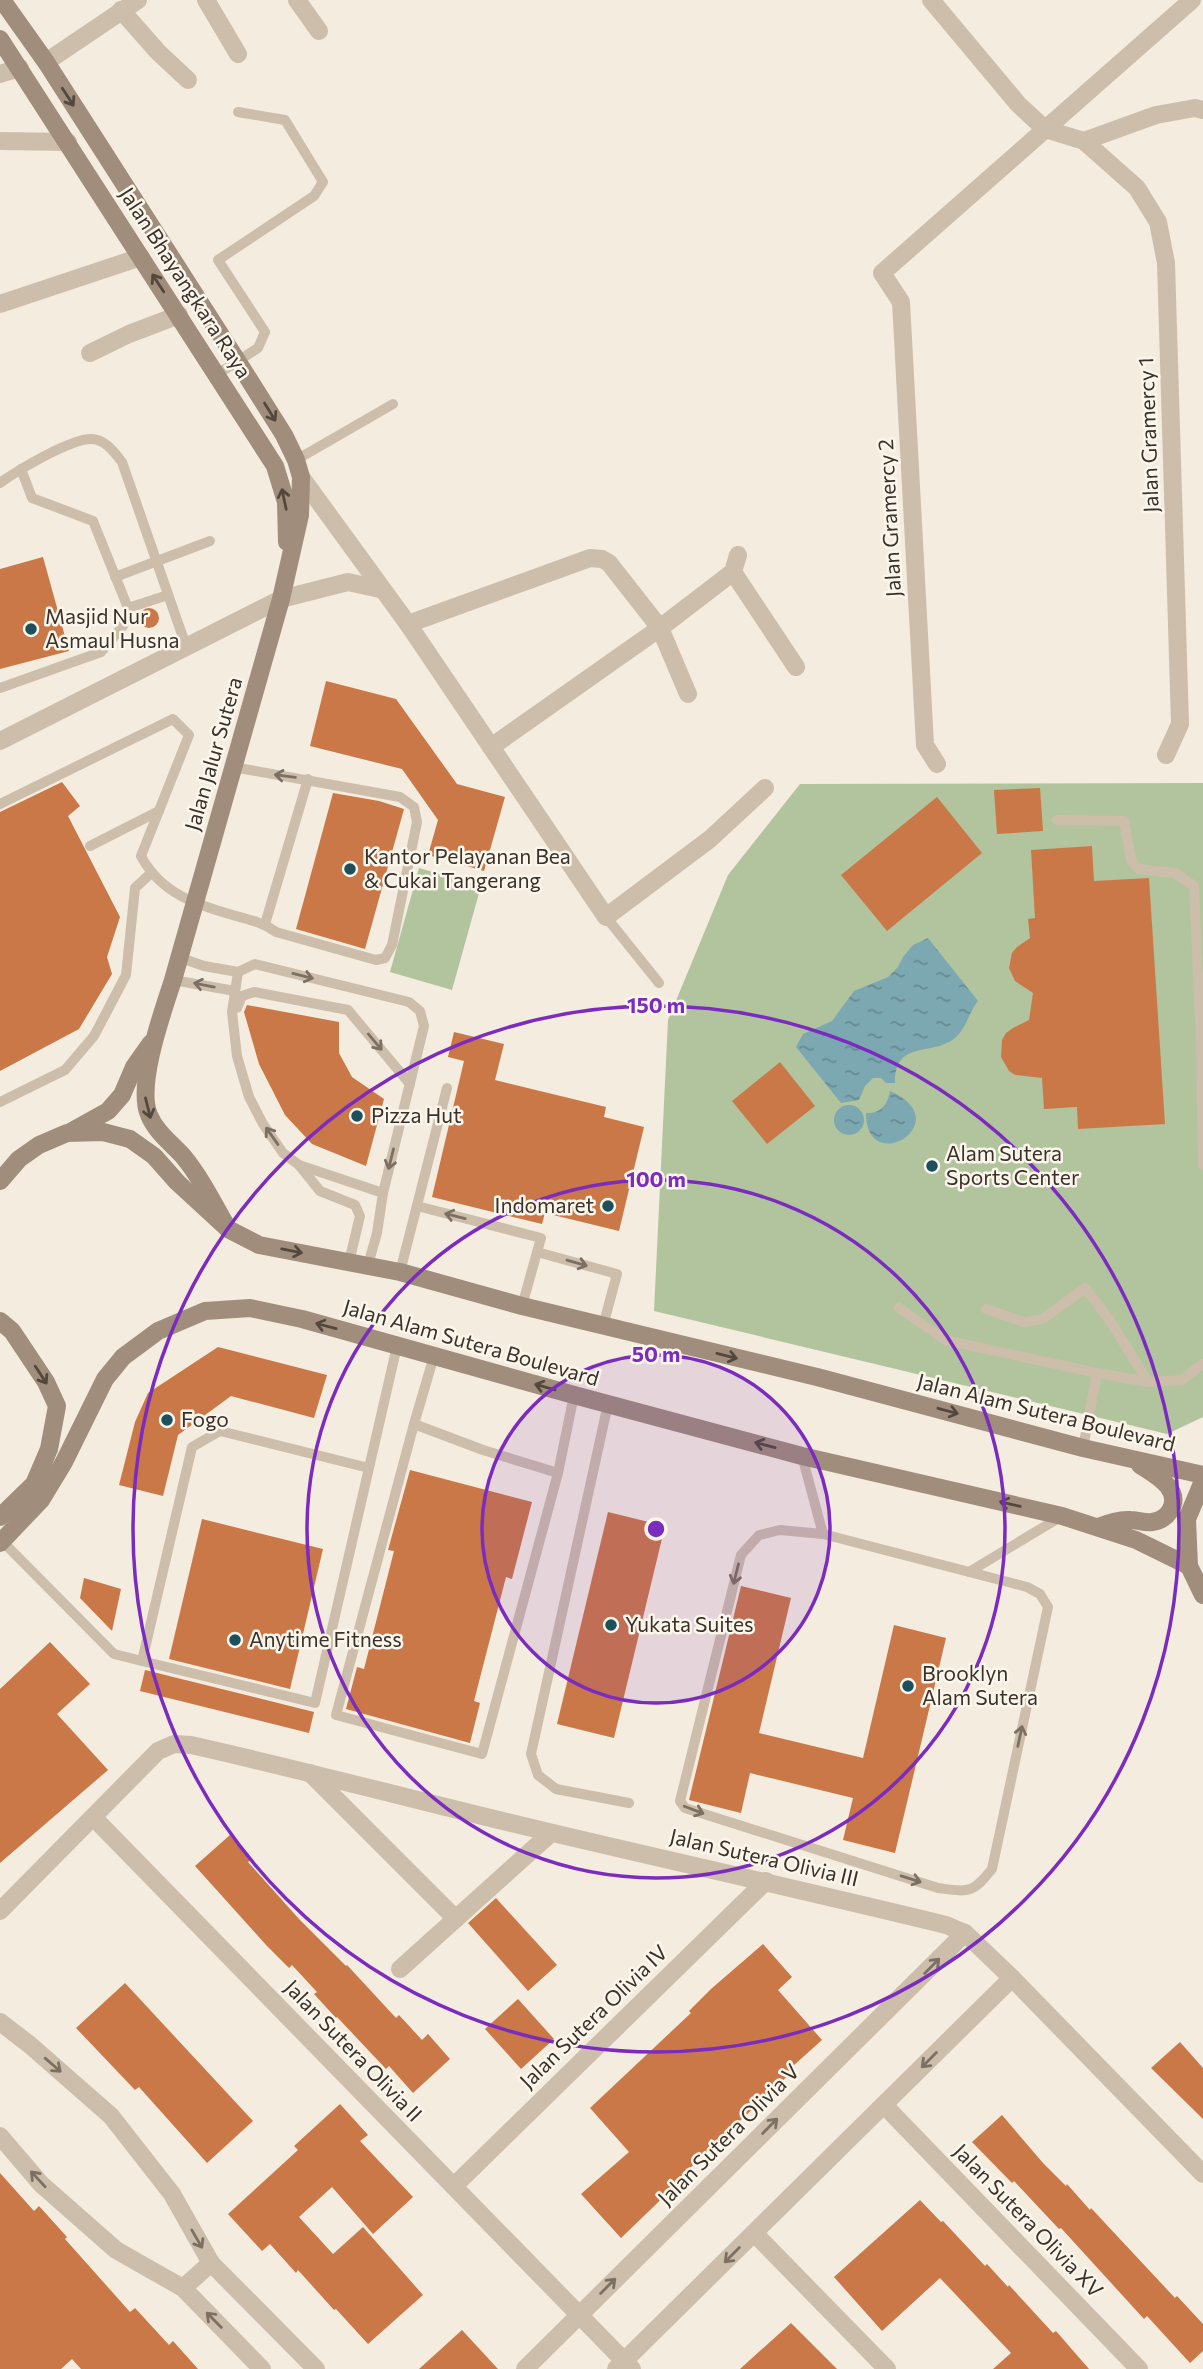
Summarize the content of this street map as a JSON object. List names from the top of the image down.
{
  "streets": {
    "main road": ["Jalan Bhayangkara Raya", "Jalan Jalur Sutera", "Jalan Alam Sutera Boulevard"],
    "street": [
      "Jalan Gramercy 1",
      "Jalan Gramercy 2",
      "Jalan Sutera Olivia III",
      "Jalan Sutera Olivia IV",
      "Jalan Sutera Olivia II",
      "Jalan Sutera Olivia V",
      "Jalan Sutera Olivia XV"
    ]
  },
  "crossings": [
    ["Jalan Bhayangkara Raya", "Jalan Jalur Sutera"],
    ["Jalan Jalur Sutera", "Jalan Alam Sutera Boulevard"],
    ["Jalan Sutera Olivia III", "Jalan Sutera Olivia IV"],
    ["Jalan Sutera Olivia III", "Jalan Sutera Olivia II"],
    ["Jalan Sutera Olivia III", "Jalan Sutera Olivia V"],
    ["Jalan Sutera Olivia IV", "Jalan Sutera Olivia II"],
    ["Jalan Sutera Olivia II", "Jalan Sutera Olivia V"]
  ],
  "places": [
    "Masjid Nur Asmaul Husna",
    "Kantor Pelayanan Bea & Cukai Tangerang",
    "Pizza Hut",
    "Alam Sutera Sports Center",
    "Indomaret",
    "Fogo",
    "Yukata Suites",
    "Anytime Fitness",
    "Brooklyn Alam Sutera"
  ],
  "rings": ["150 m", "100 m", "50 m"]
}
